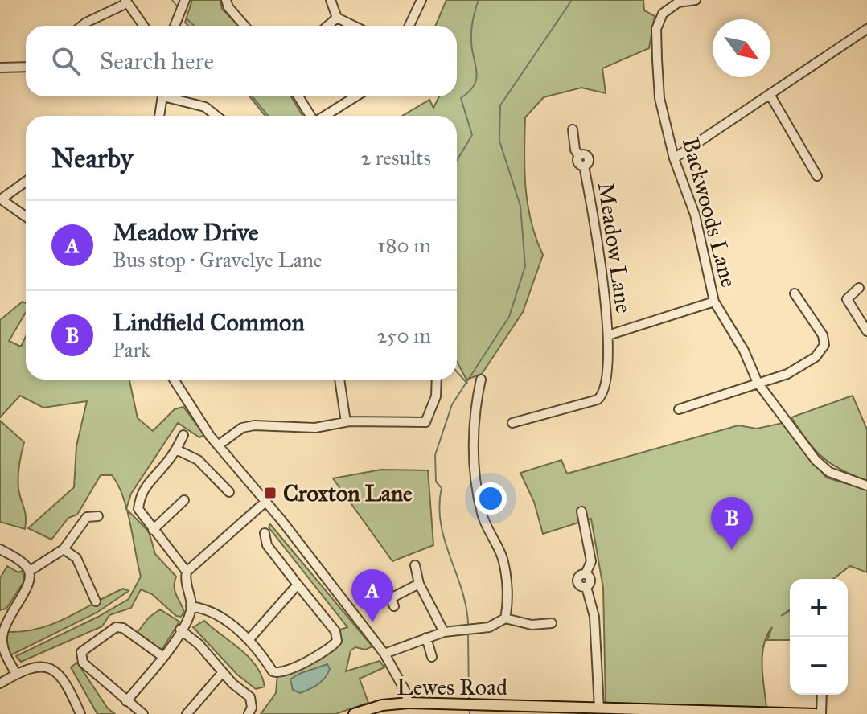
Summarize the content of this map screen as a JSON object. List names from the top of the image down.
{
  "streets": {
    "main road": ["Lewes Road"],
    "street": ["Backwoods Lane", "Meadow Lane"]
  },
  "crossings": [
    ["Backwoods Lane", "Meadow Lane"]
  ],
  "places": {
    "transit": ["Croxton Lane"]
  },
  "north": "bottom right",
  "page": {
    "search": "Search here",
    "heading": ["Nearby", "2 results"],
    "list": [
      {
        "mark": "A",
        "name": "Meadow Drive",
        "note": "Bus stop · Gravelye Lane",
        "value": "180 m"
      },
      {
        "mark": "B",
        "name": "Lindfield Common",
        "note": "Park",
        "value": "250 m"
      }
    ],
    "pins": ["B", "A"],
    "map_buttons": ["+", "−"]
  }
}
